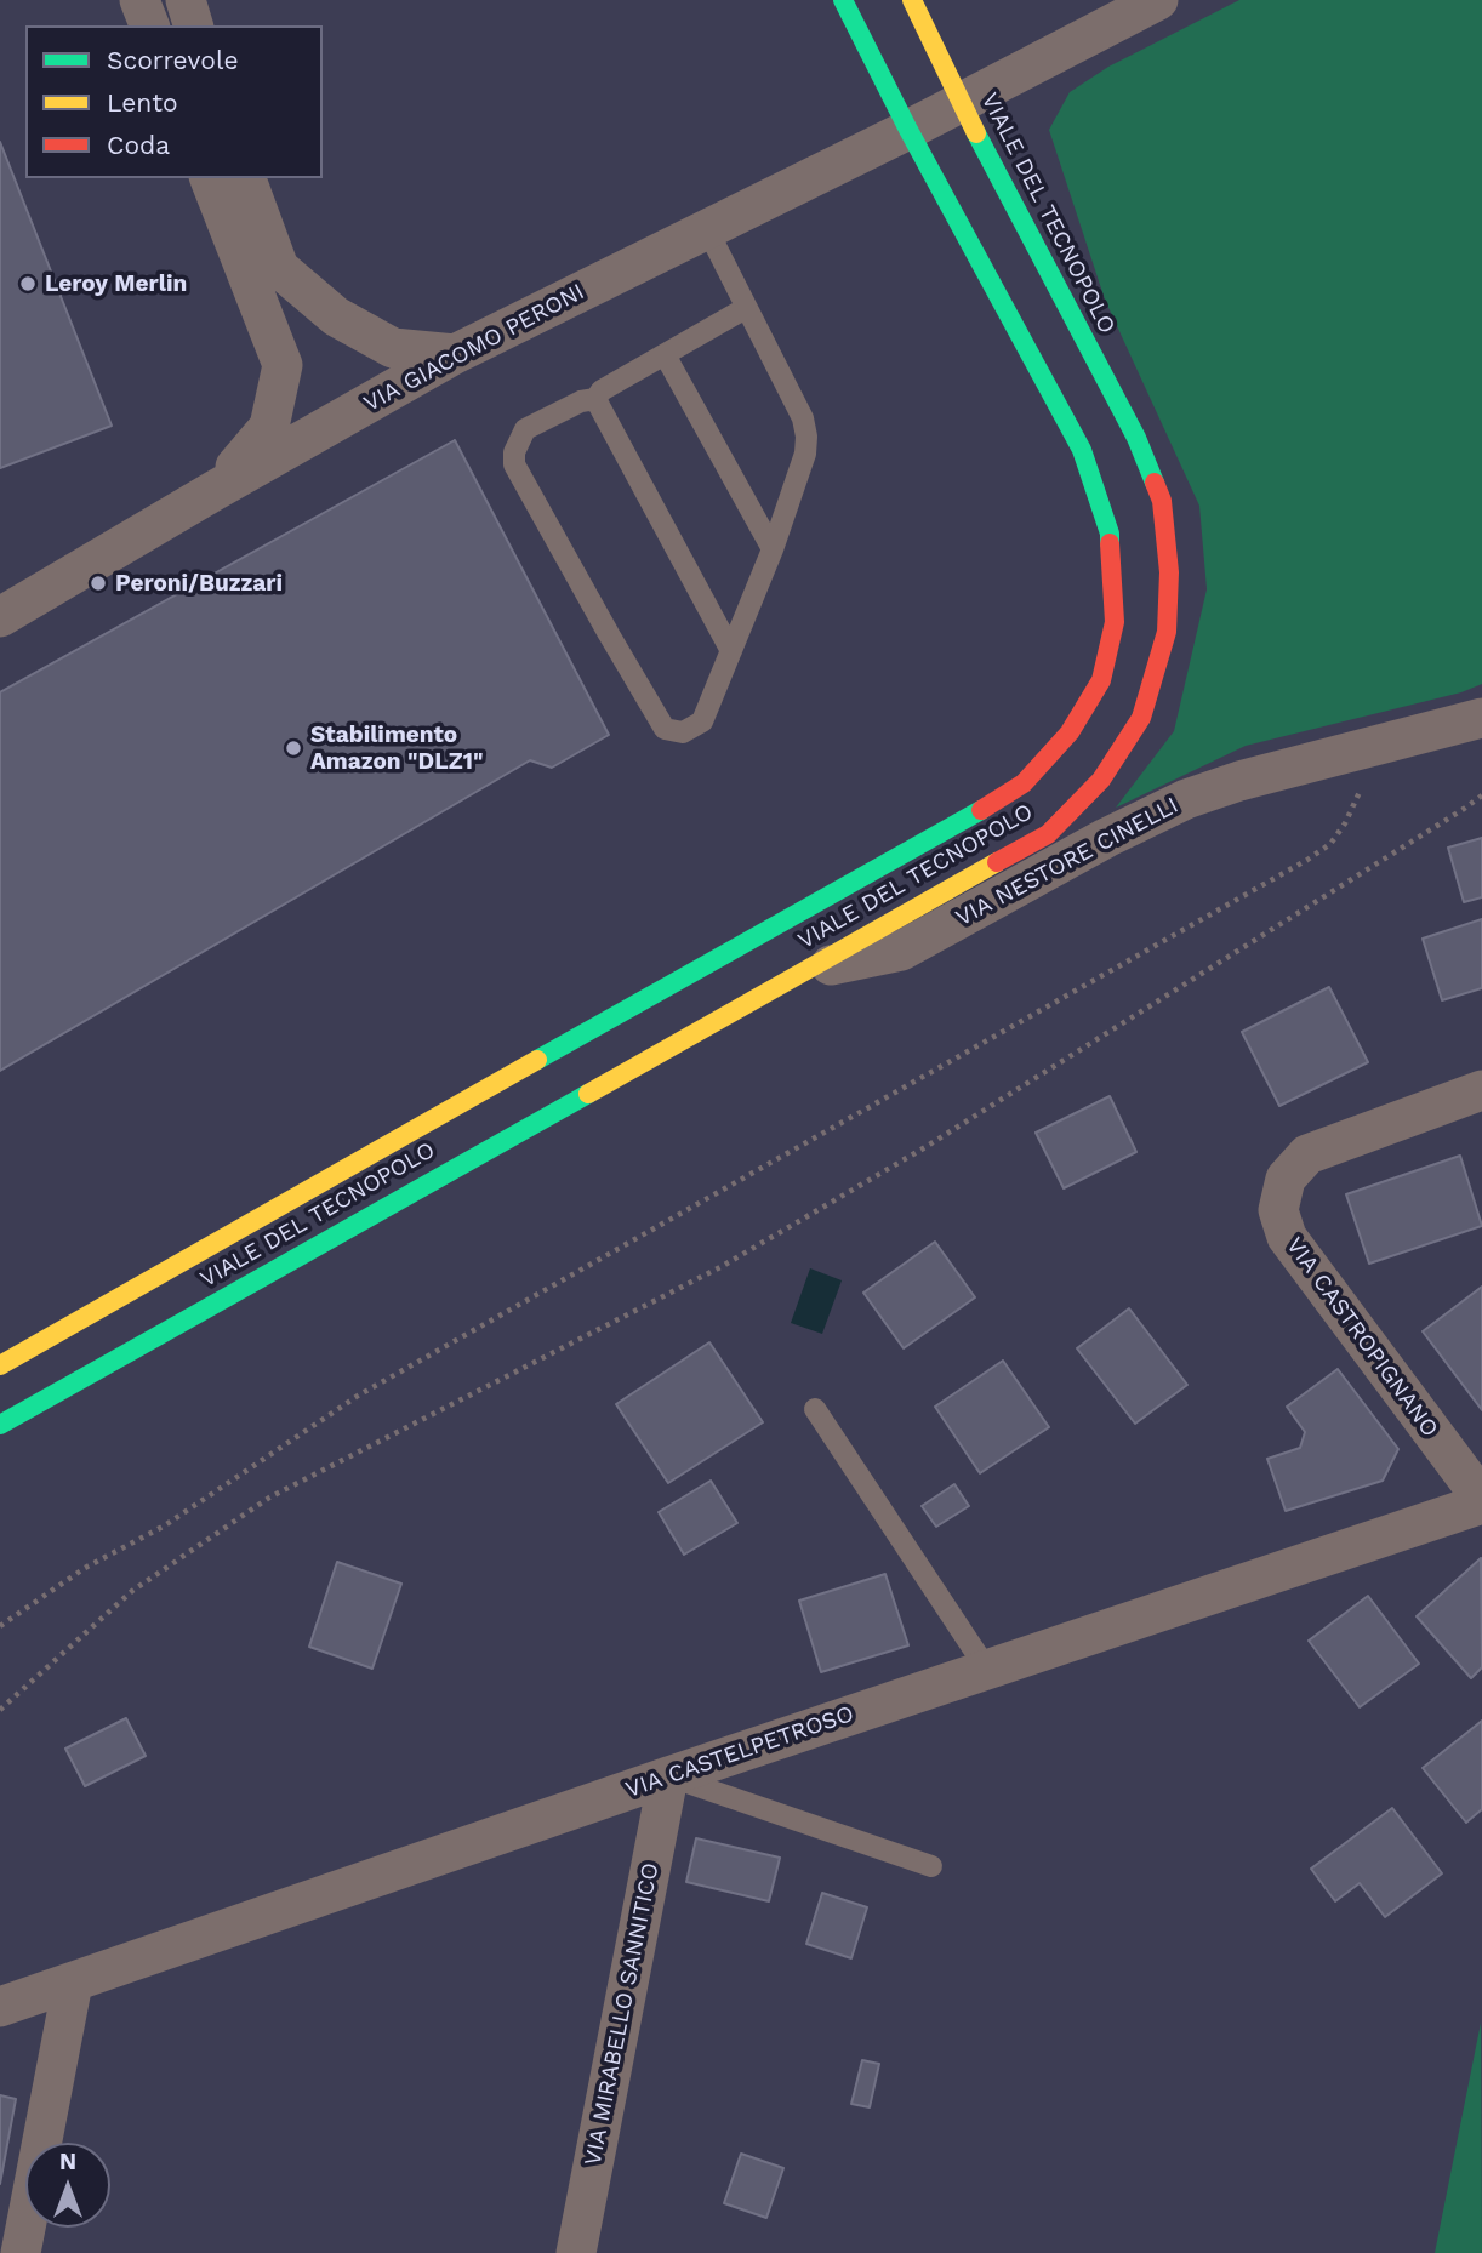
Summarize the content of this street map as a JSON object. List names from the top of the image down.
{
  "streets": {
    "main road": ["VIALE DEL TECNOPOLO"],
    "street": [
      "VIA GIACOMO PERONI",
      "VIA NESTORE CINELLI",
      "VIA CASTROPIGNANO",
      "VIA CASTELPETROSO",
      "VIA MIRABELLO SANNITICO"
    ]
  },
  "crossings": [
    ["VIALE DEL TECNOPOLO", "VIA GIACOMO PERONI"],
    ["VIALE DEL TECNOPOLO", "VIA NESTORE CINELLI"],
    ["VIA CASTROPIGNANO", "VIA CASTELPETROSO"],
    ["VIA CASTELPETROSO", "VIA MIRABELLO SANNITICO"]
  ],
  "places": ["Leroy Merlin", "Peroni/Buzzari", "Stabilimento Amazon \"DLZ1\""],
  "legend": ["Scorrevole", "Lento", "Coda"],
  "north": "top"
}
